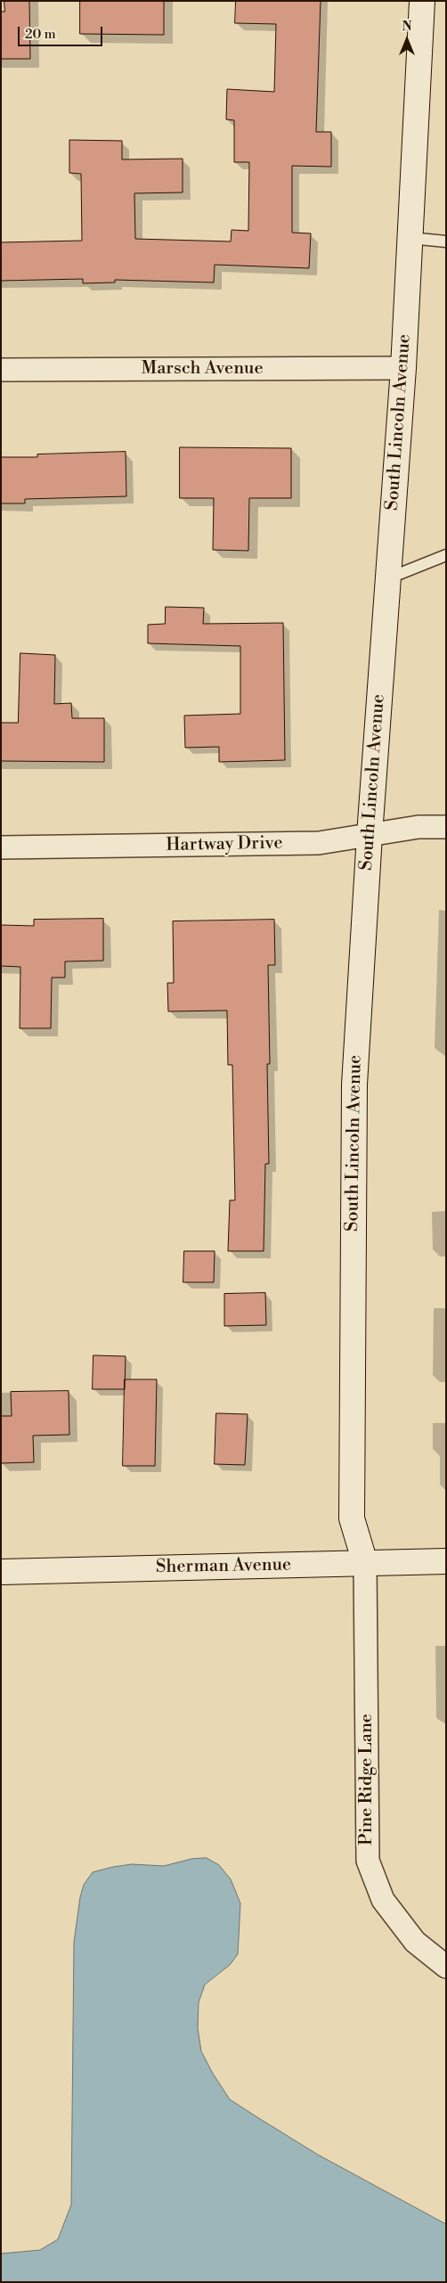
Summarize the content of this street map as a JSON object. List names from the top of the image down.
{
  "streets": {
    "street": [
      "Marsch Avenue",
      "South Lincoln Avenue",
      "Hartway Drive",
      "Sherman Avenue",
      "Pine Ridge Lane"
    ]
  },
  "crossings": [
    ["Marsch Avenue", "South Lincoln Avenue"],
    ["South Lincoln Avenue", "Hartway Drive"],
    ["South Lincoln Avenue", "Sherman Avenue"],
    ["South Lincoln Avenue", "Pine Ridge Lane"],
    ["Sherman Avenue", "Pine Ridge Lane"]
  ],
  "scale_bar": "20 m",
  "north": "top"
}
